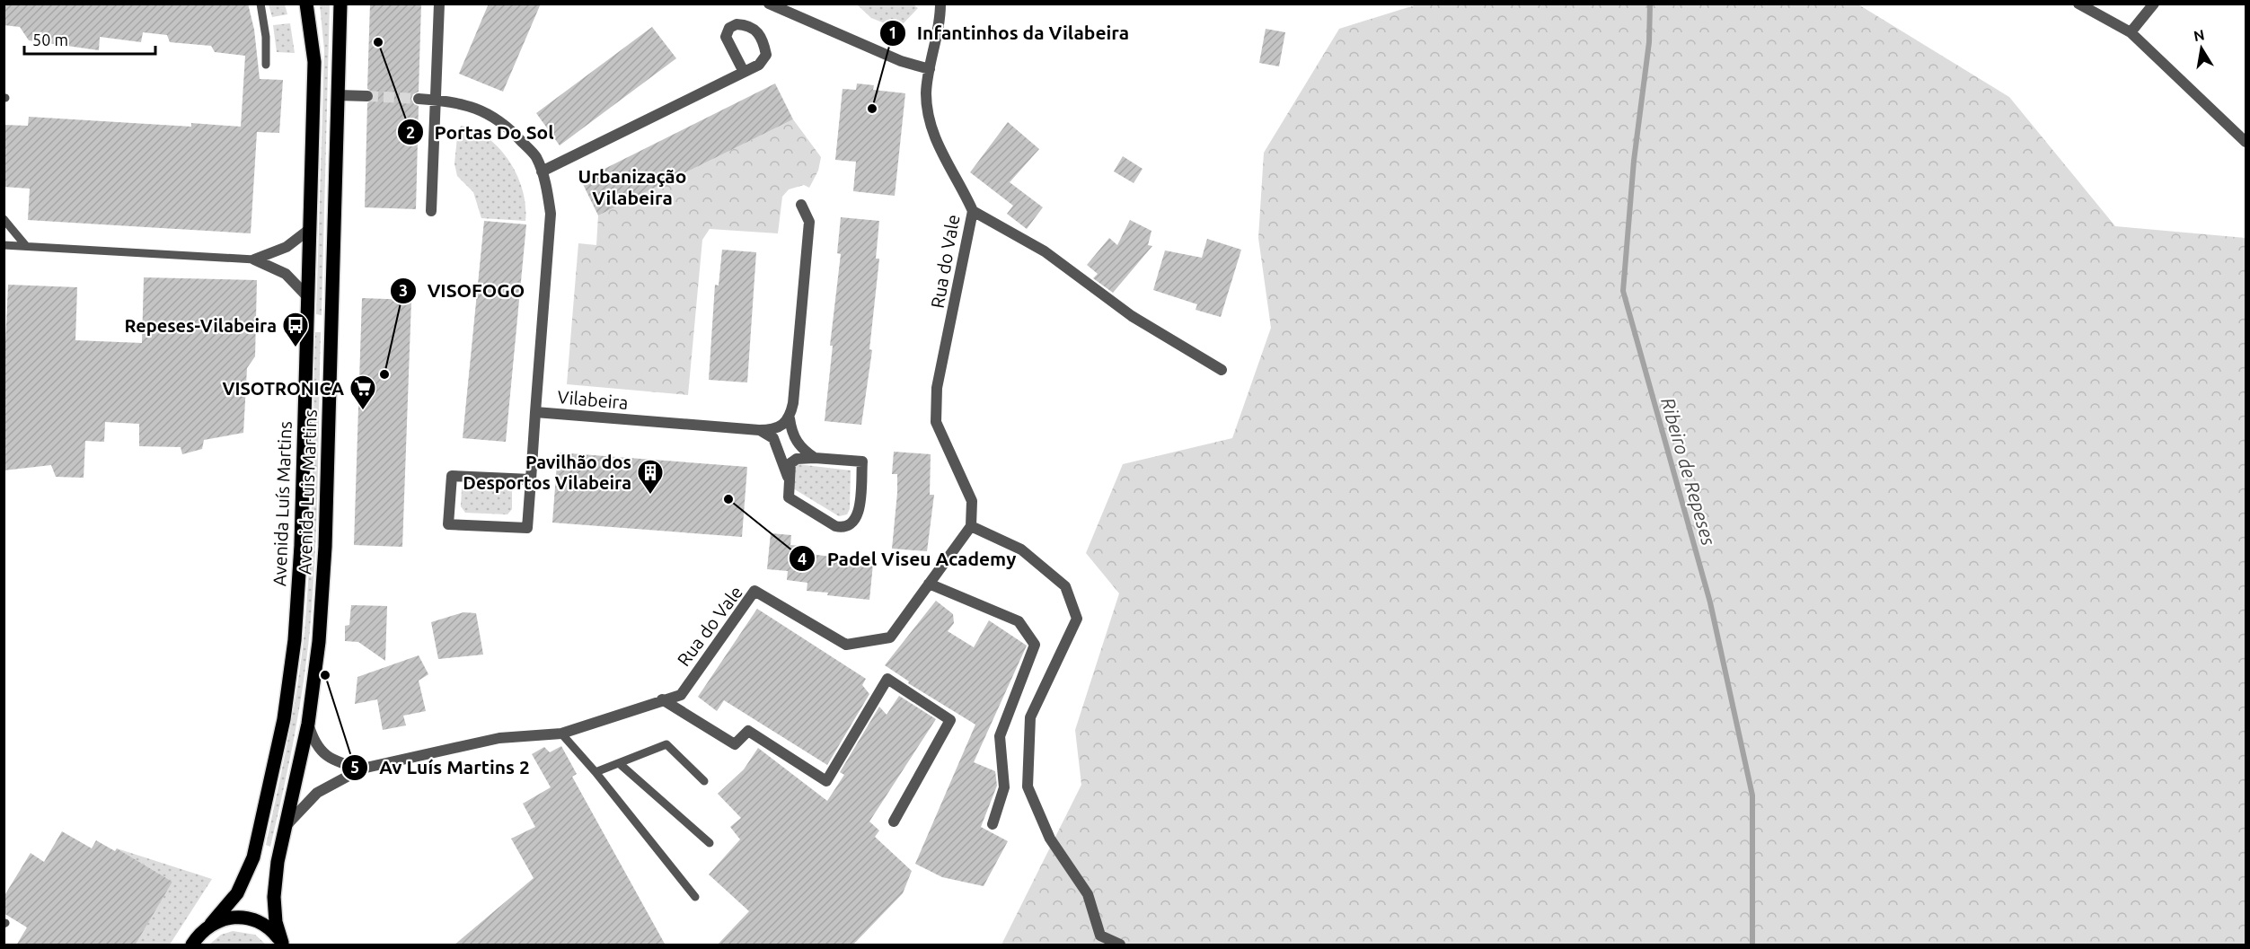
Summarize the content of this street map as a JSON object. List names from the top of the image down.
{
  "streets": {
    "main road": ["Avenida Luis Martins", "Avenida Luís Martins"],
    "street": ["Rua do Vale", "Vilabeira"]
  },
  "districts": ["Urbanização Vilabeira"],
  "water": ["Ribeiro de Repeses"],
  "places": {
    "other": [
      "Portas Do Sol",
      "Infantinhos da Vilabeira",
      "VISOFOGO",
      "Padel Viseu Academy",
      "Av Luís Martins 2"
    ],
    "bus stop": ["Repeses-Vilabeira"],
    "supermarket": ["VISOTRONICA"],
    "building": ["Pavilhão dos Desportos Vilabeira"]
  },
  "scale_bar": "50 m",
  "north": "top"
}
